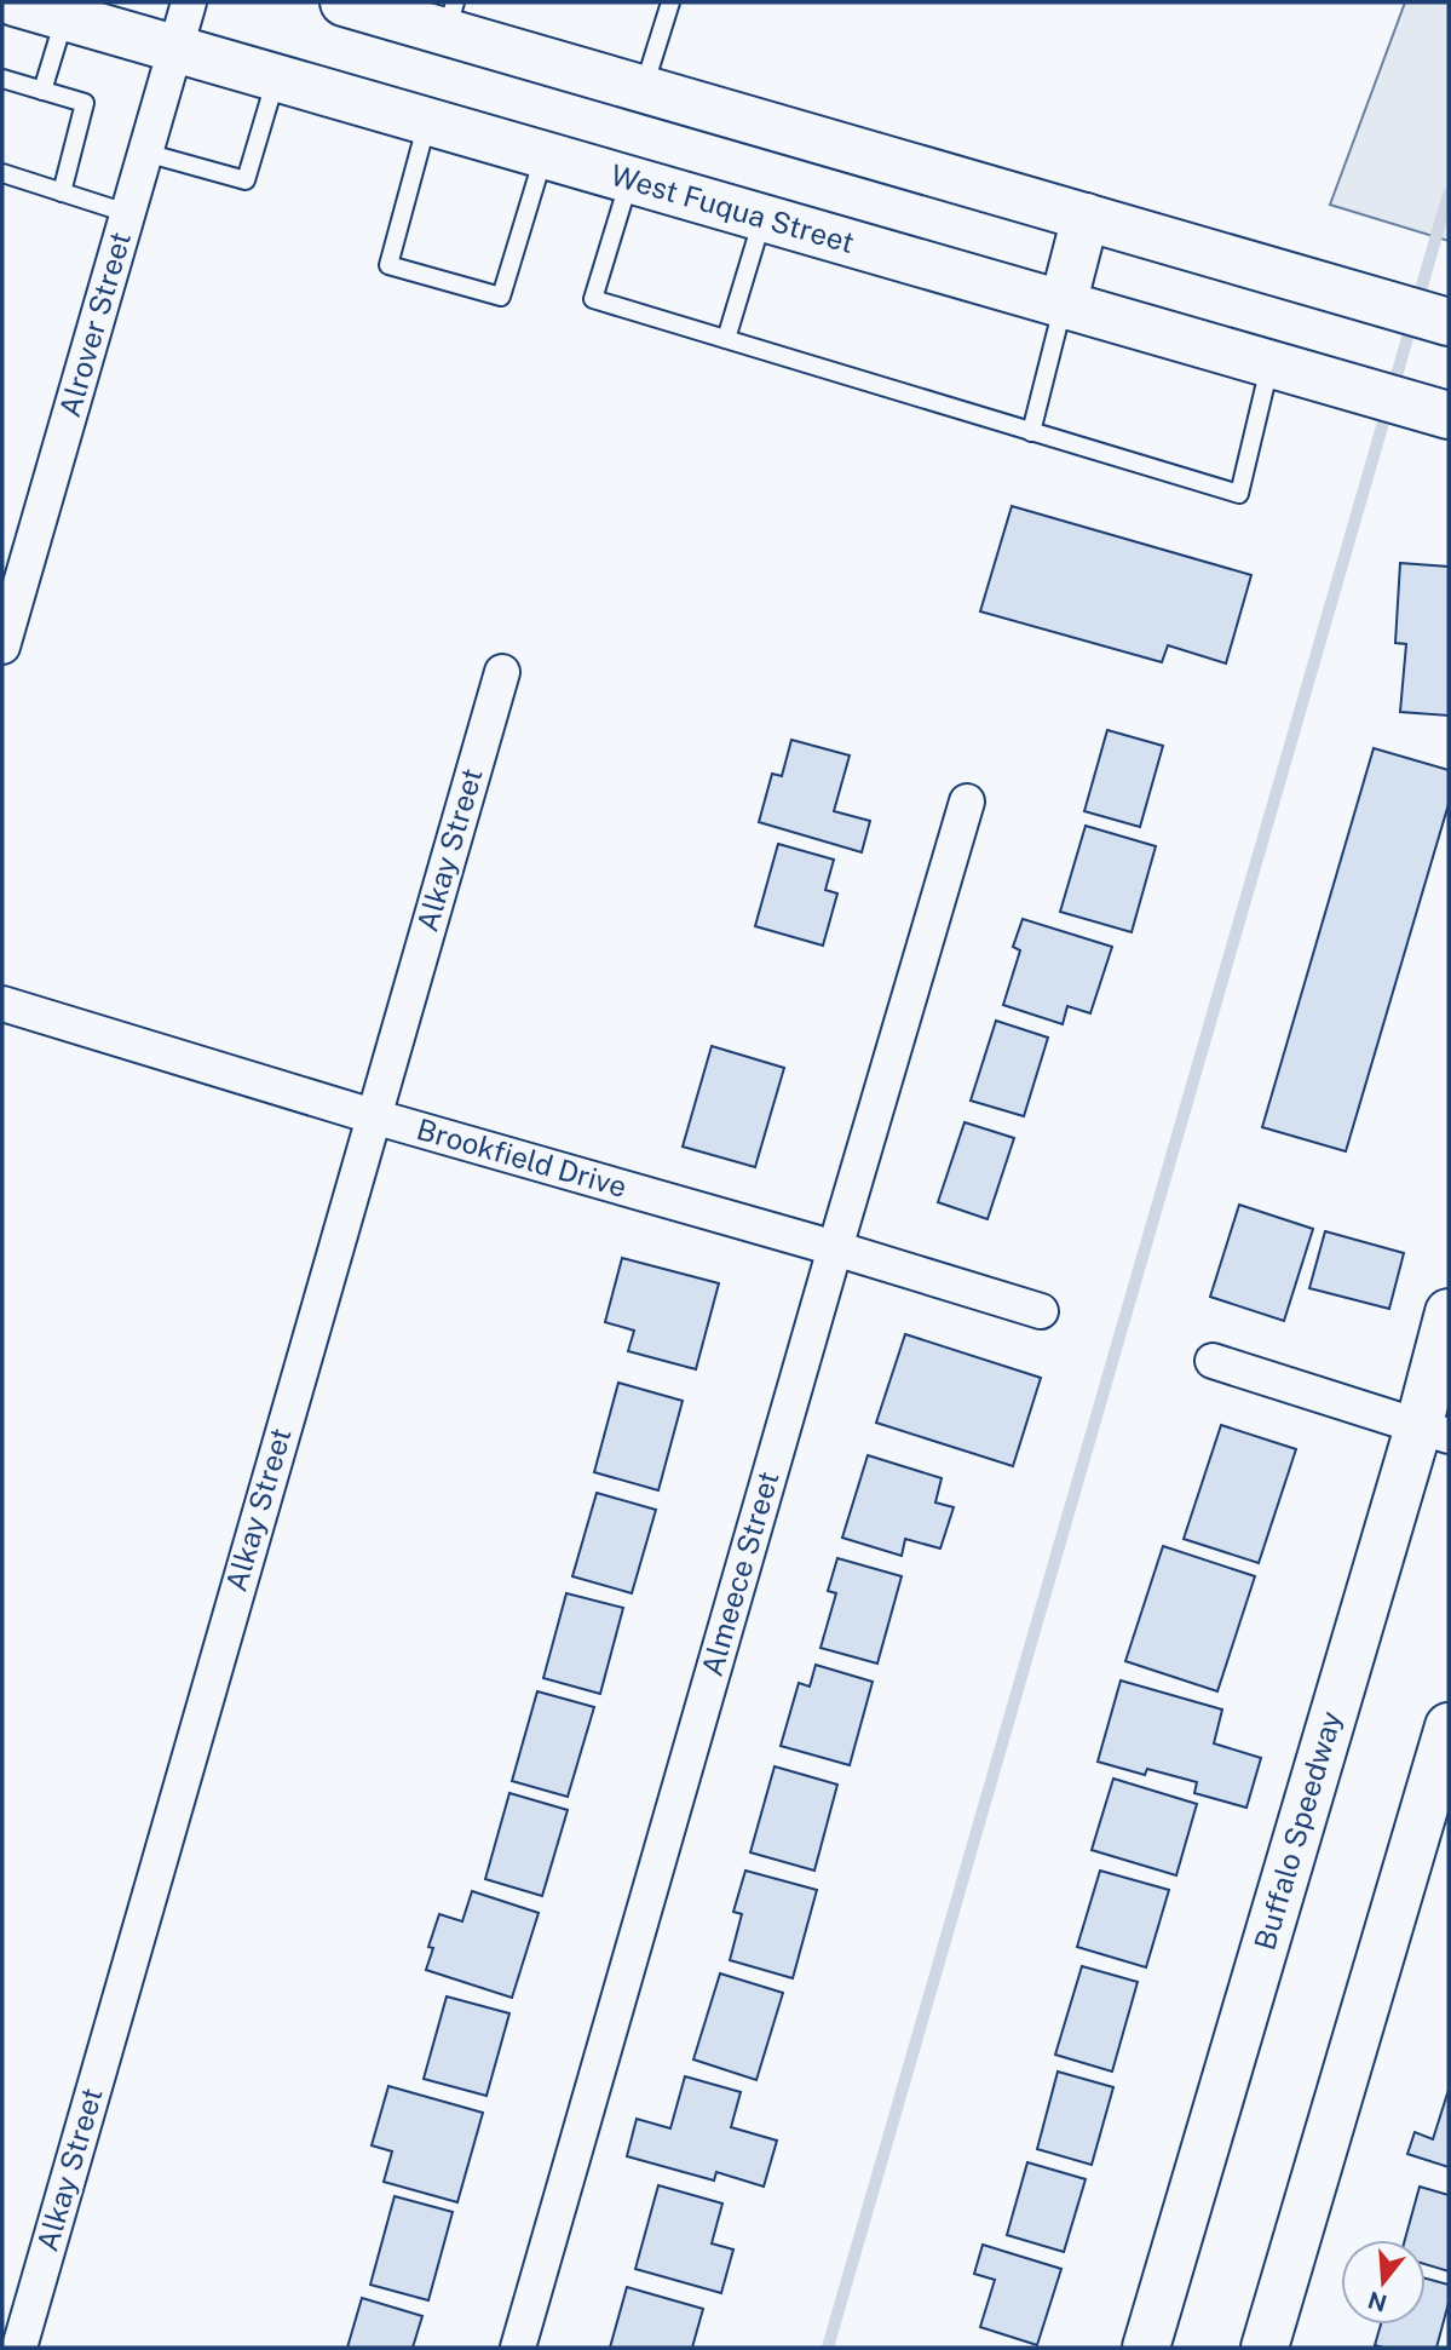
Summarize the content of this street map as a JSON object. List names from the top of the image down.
{
  "streets": {
    "main road": ["West Fuqua Street", "Buffalo Speedway"],
    "street": [
      "Alrover Street",
      "Alkay Street",
      "Brookfield Drive",
      "Almeece Street"
    ]
  },
  "crossings": [
    ["West Fuqua Street", "Alrover Street"],
    ["Alkay Street", "Brookfield Drive"],
    ["Brookfield Drive", "Almeece Street"]
  ],
  "north": "bottom"
}
